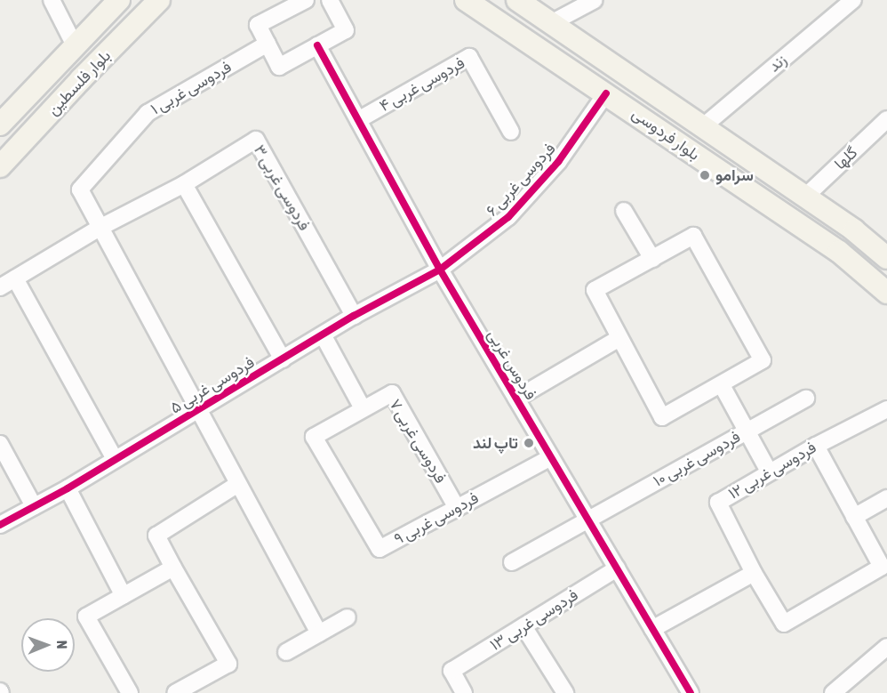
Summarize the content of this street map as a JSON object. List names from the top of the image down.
{
  "streets": {
    "main road": ["بلوار فلسطین", "بلوار فردوسی"],
    "street": [
      "زند",
      "فردوسی غربی ۴",
      "فردوسی غربی ۱",
      "گلها",
      "فردوسی غربی ۶",
      "فردوسی غربی ۳",
      "فردوس غربی",
      "فردوسی غربی ۵",
      "فردوسی غربی ۷",
      "فردوسی غربی ۱۰",
      "فردوسی غربی ۱۲",
      "فردوسی غربی ۹",
      "فردوسی غربی ۱۳"
    ]
  },
  "crossings": [
    ["زند", "بلوار فردوسی"],
    ["فردوسی غربی ۴", "فردوس غربی"],
    ["بلوار فردوسی", "گلها"],
    ["بلوار فردوسی", "فردوسی غربی ۶"],
    ["فردوسی غربی ۶", "فردوس غربی"],
    ["فردوسی غربی ۶", "فردوسی غربی ۵"],
    ["فردوسی غربی ۳", "فردوسی غربی ۵"],
    ["فردوس غربی", "فردوسی غربی ۵"],
    ["فردوس غربی", "فردوسی غربی ۱۰"],
    ["فردوس غربی", "فردوسی غربی ۹"],
    ["فردوس غربی", "فردوسی غربی ۱۳"],
    ["فردوسی غربی ۷", "فردوسی غربی ۹"]
  ],
  "places": ["سرامو", "تاپ لند"],
  "north": "right"
}
